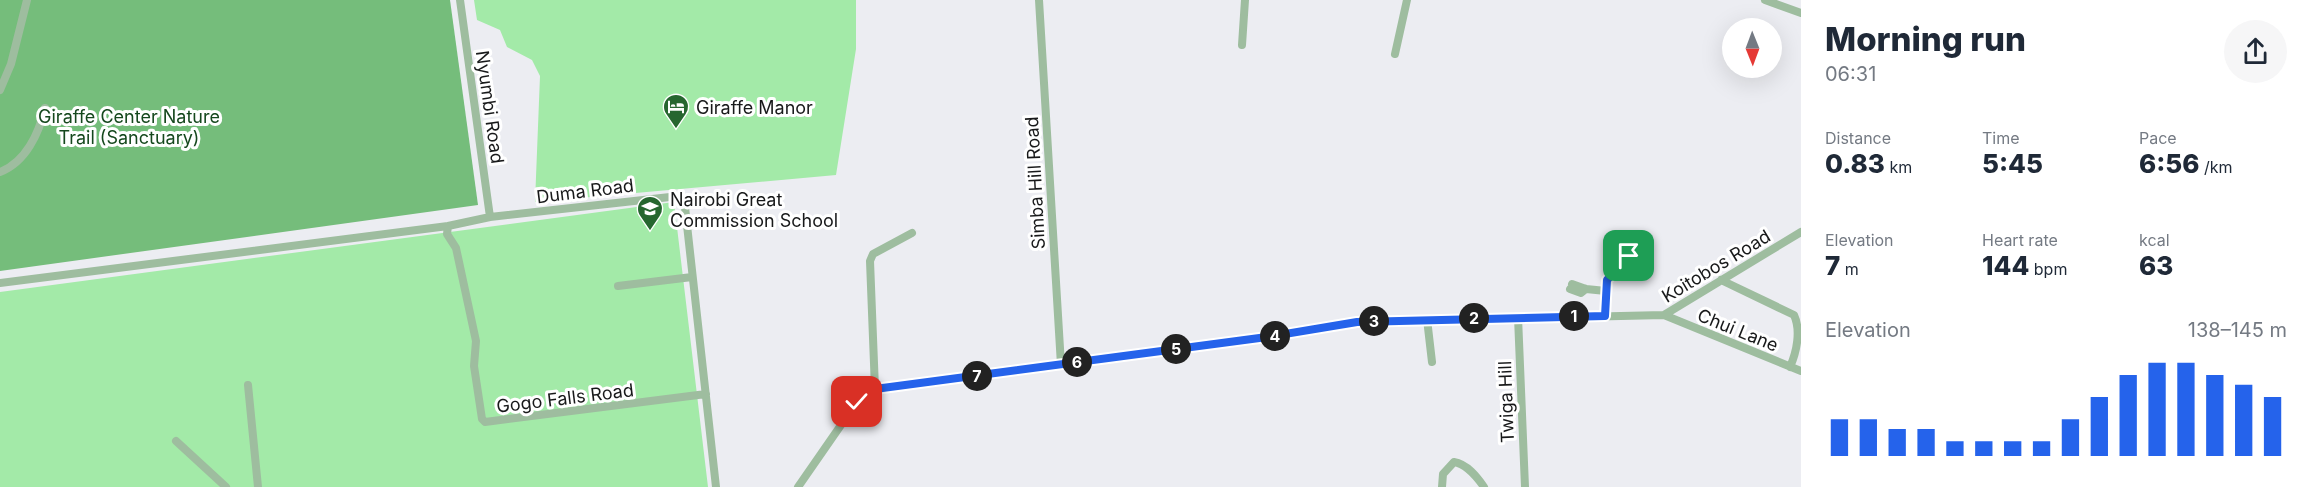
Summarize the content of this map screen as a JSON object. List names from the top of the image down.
{
  "streets": {
    "street": [
      "Nyumbi Road",
      "Simba Hill Road",
      "Duma Road",
      "Koitobos Road",
      "Chui Lane",
      "Gogo Falls Road",
      "Twiga Hill"
    ]
  },
  "crossings": [
    ["Nyumbi Road", "Duma Road"],
    ["Simba Hill Road", "Koitobos Road"],
    ["Duma Road", "Gogo Falls Road"],
    ["Koitobos Road", "Chui Lane"],
    ["Koitobos Road", "Twiga Hill"]
  ],
  "parks": ["Giraffe Center Nature Trail (Sanctuary)"],
  "places": {
    "hotel": ["Giraffe Manor"],
    "school or university": ["Nairobi Great Commission School"]
  },
  "north": "bottom",
  "page": {
    "heading": ["Morning run", "06:31"],
    "stats": [
      ["Distance", "0.83 km"],
      ["Time", "5:45"],
      ["Pace", "6:56 /km"],
      ["Elevation", "7 m"],
      ["Heart rate", "144 bpm"],
      ["kcal", "63"]
    ],
    "pins": [
      "1",
      "2",
      "3",
      "4",
      "5",
      "6",
      "7"
    ],
    "chart": ["Elevation", "138–145 m"]
  }
}
